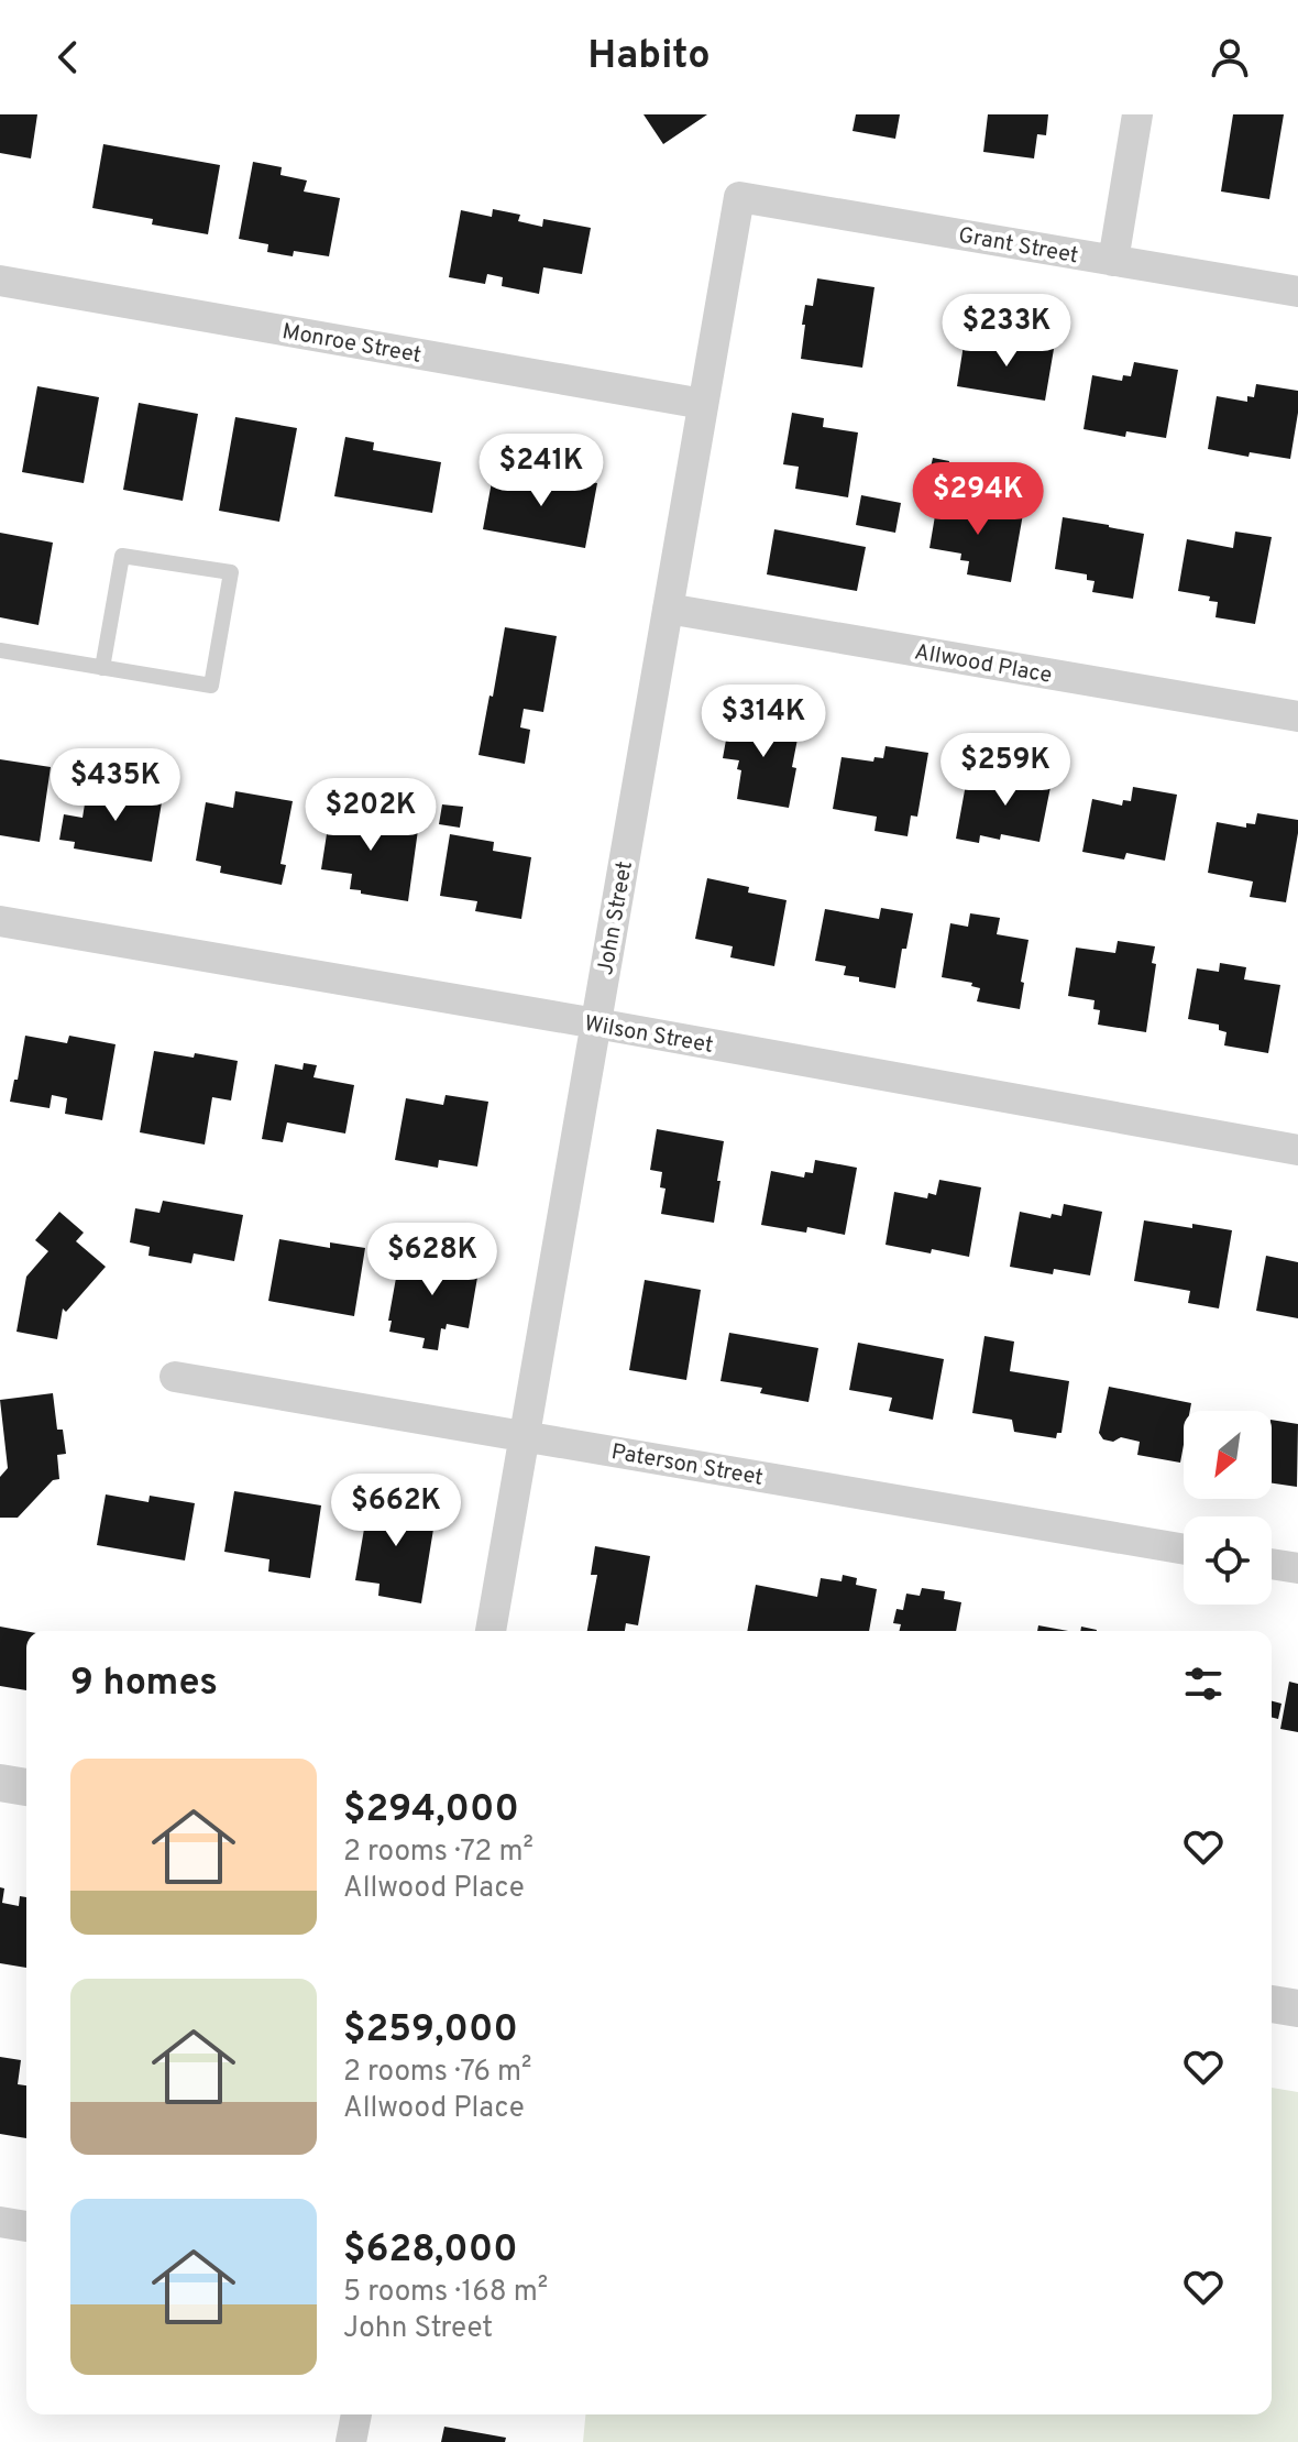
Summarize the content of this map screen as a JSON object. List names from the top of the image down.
{
  "streets": {
    "street": [
      "Grant Street",
      "Monroe Street",
      "Allwood Place",
      "John Street",
      "Wilson Street",
      "Paterson Street"
    ]
  },
  "crossings": [
    ["Grant Street", "John Street"],
    ["Monroe Street", "John Street"],
    ["Allwood Place", "John Street"],
    ["John Street", "Wilson Street"],
    ["John Street", "Paterson Street"]
  ],
  "north": "bottom left",
  "page": {
    "header": "Habito",
    "price": [
      "$233K",
      "$241K",
      "$294K",
      "$314K",
      "$259K",
      "$435K",
      "$202K",
      "$628K",
      "$662K"
    ],
    "heading": "9 homes",
    "list": [
      {
        "name": "$294,000",
        "note": "2 rooms · 72 m² · Allwood Place"
      },
      {
        "name": "$259,000",
        "note": "2 rooms · 76 m² · Allwood Place"
      },
      {
        "name": "$628,000",
        "note": "5 rooms · 168 m² · John Street"
      }
    ]
  }
}
